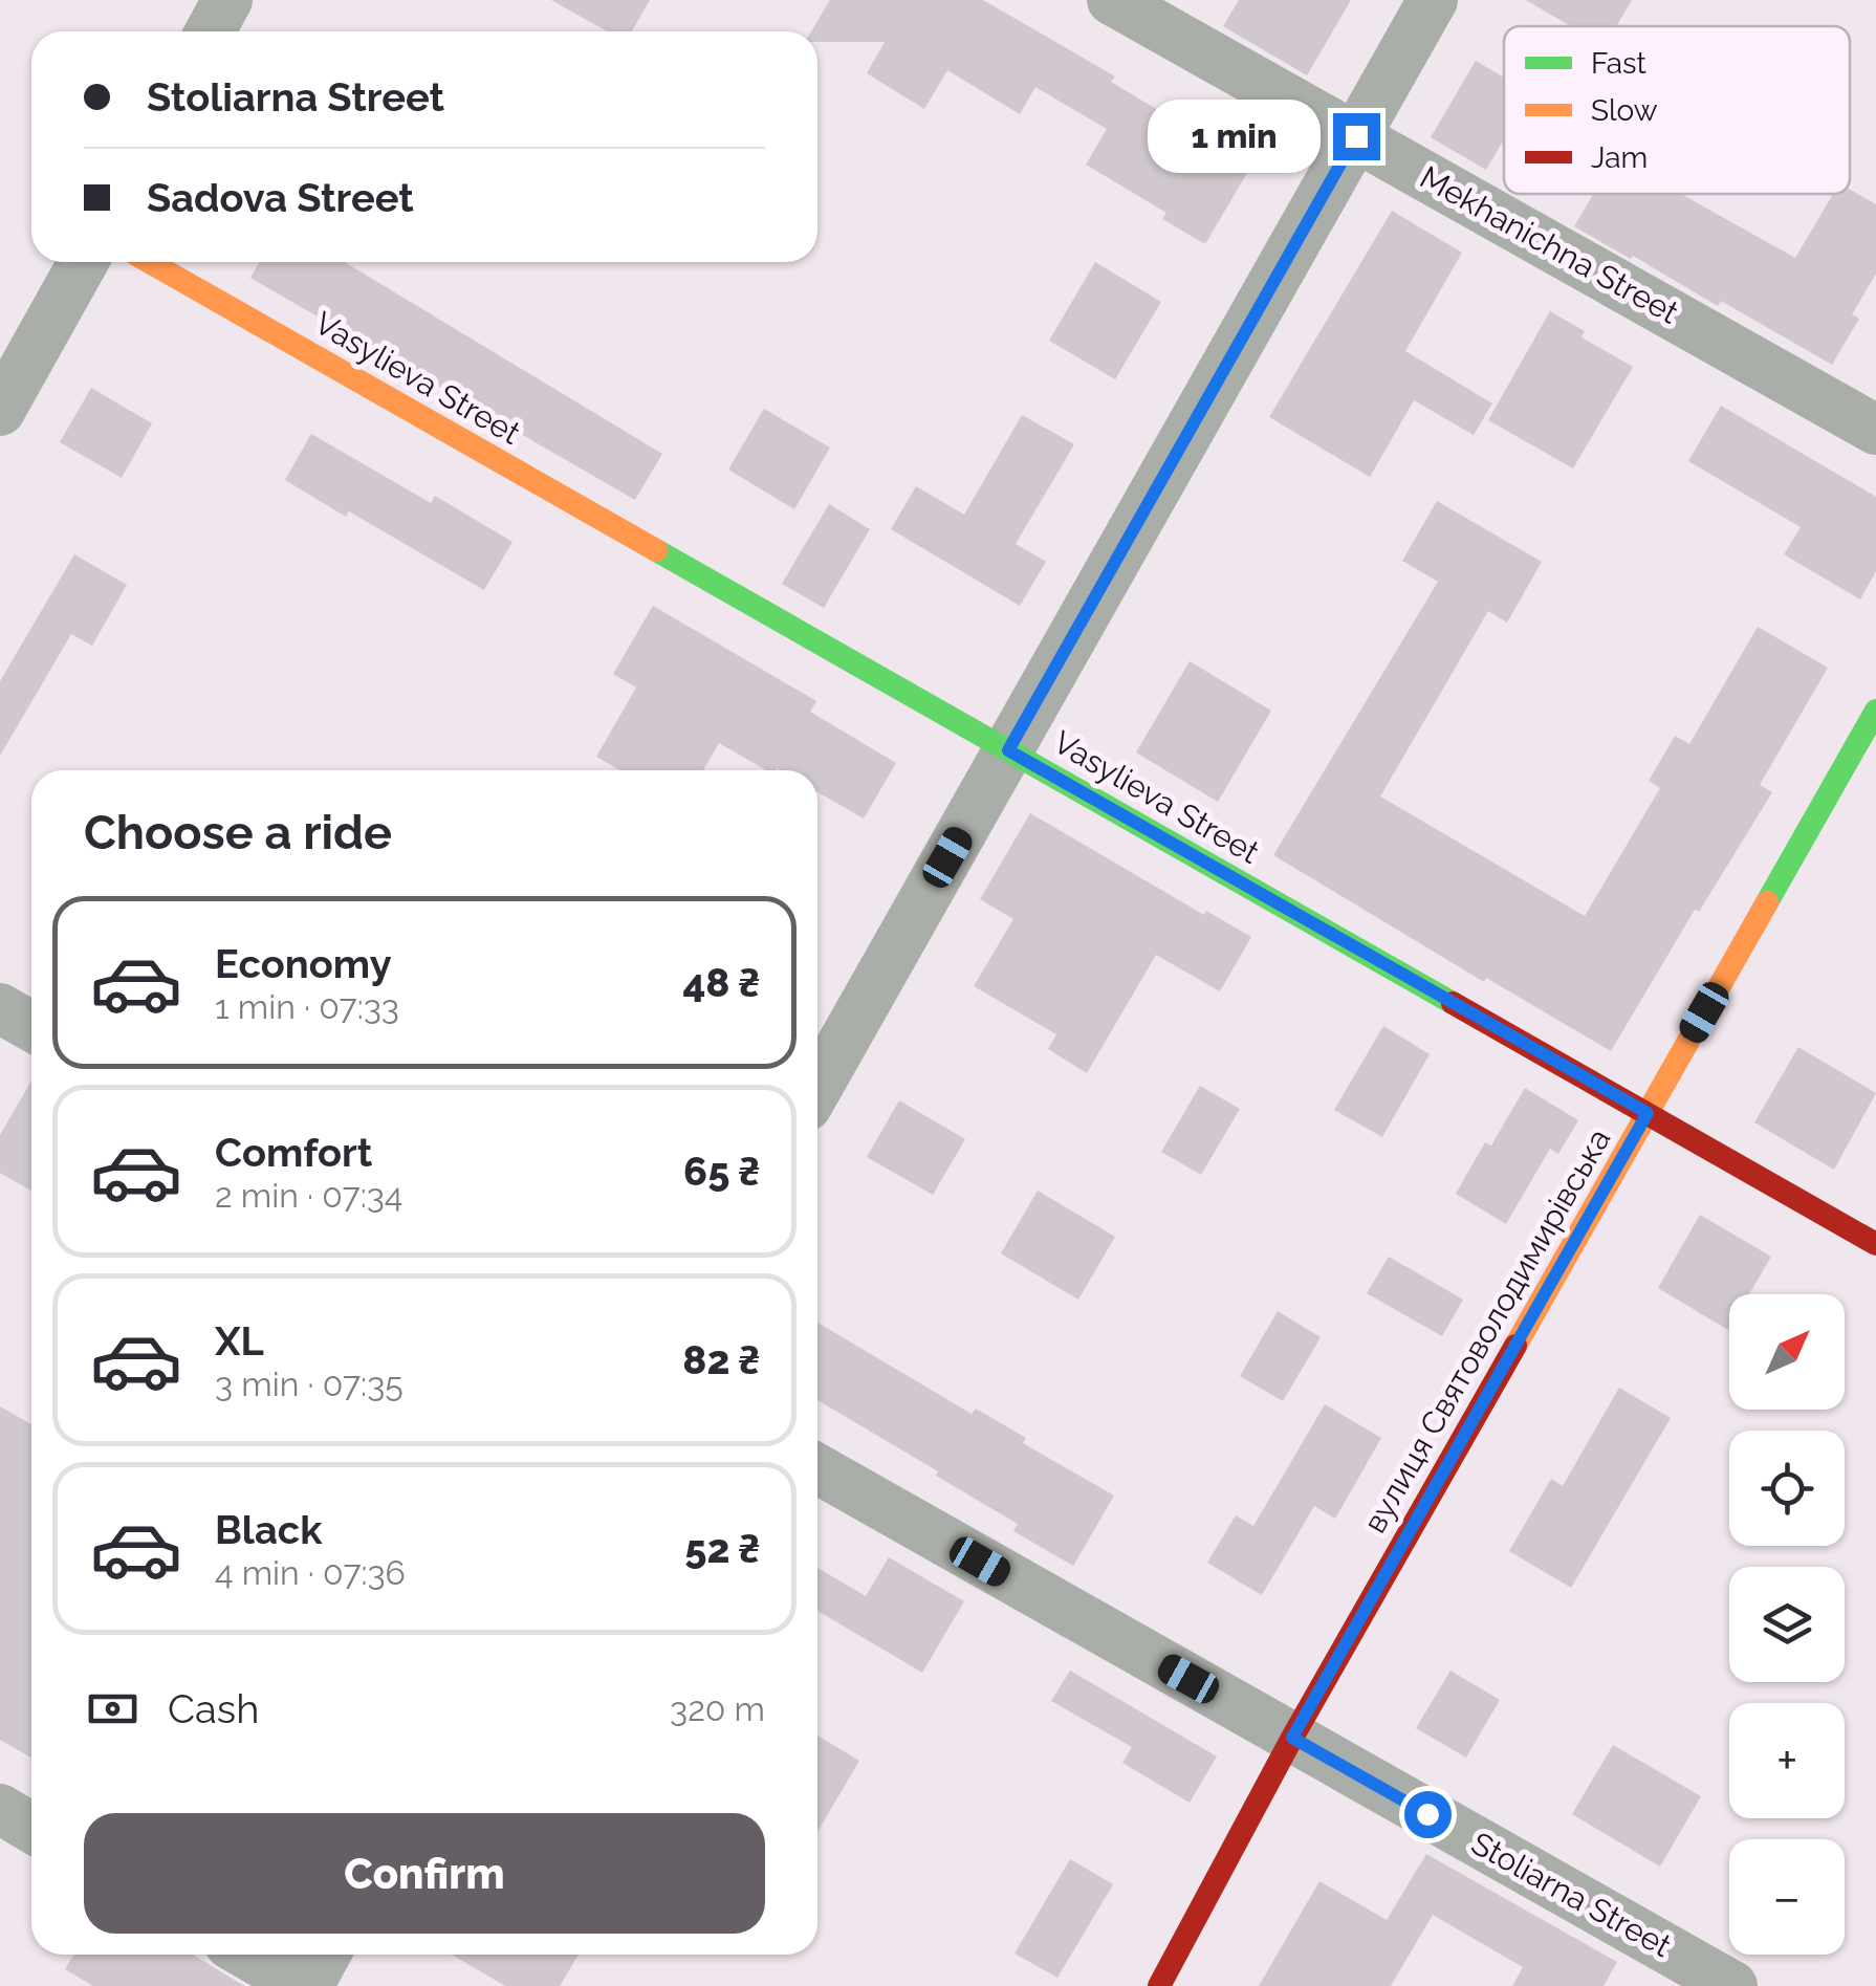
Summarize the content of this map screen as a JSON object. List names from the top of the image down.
{
  "streets": {
    "street": [
      "Mekhanichna Street",
      "Vasylieva Street",
      "вулиця Святоволодимирівська",
      "Stoliarna Street"
    ]
  },
  "crossings": [
    ["Vasylieva Street", "вулиця Святоволодимирівська"],
    ["вулиця Святоволодимирівська", "Stoliarna Street"]
  ],
  "legend": ["Fast", "Slow", "Jam"],
  "north": "top right",
  "page": {
    "banner": ["Stoliarna Street", "Sadova Street"],
    "bubble": "1 min",
    "heading": "Choose a ride",
    "list": [
      {
        "name": "Economy",
        "note": "1 min · 07:33",
        "value": "48 ₴"
      },
      {
        "name": "Comfort",
        "note": "2 min · 07:34",
        "value": "65 ₴"
      },
      {
        "name": "XL",
        "note": "3 min · 07:35",
        "value": "82 ₴"
      },
      {
        "name": "Black",
        "note": "4 min · 07:36",
        "value": "52 ₴"
      }
    ],
    "map_buttons": ["+", "−"],
    "pay": ["Cash", "320 m"],
    "buttons": "Confirm"
  }
}
